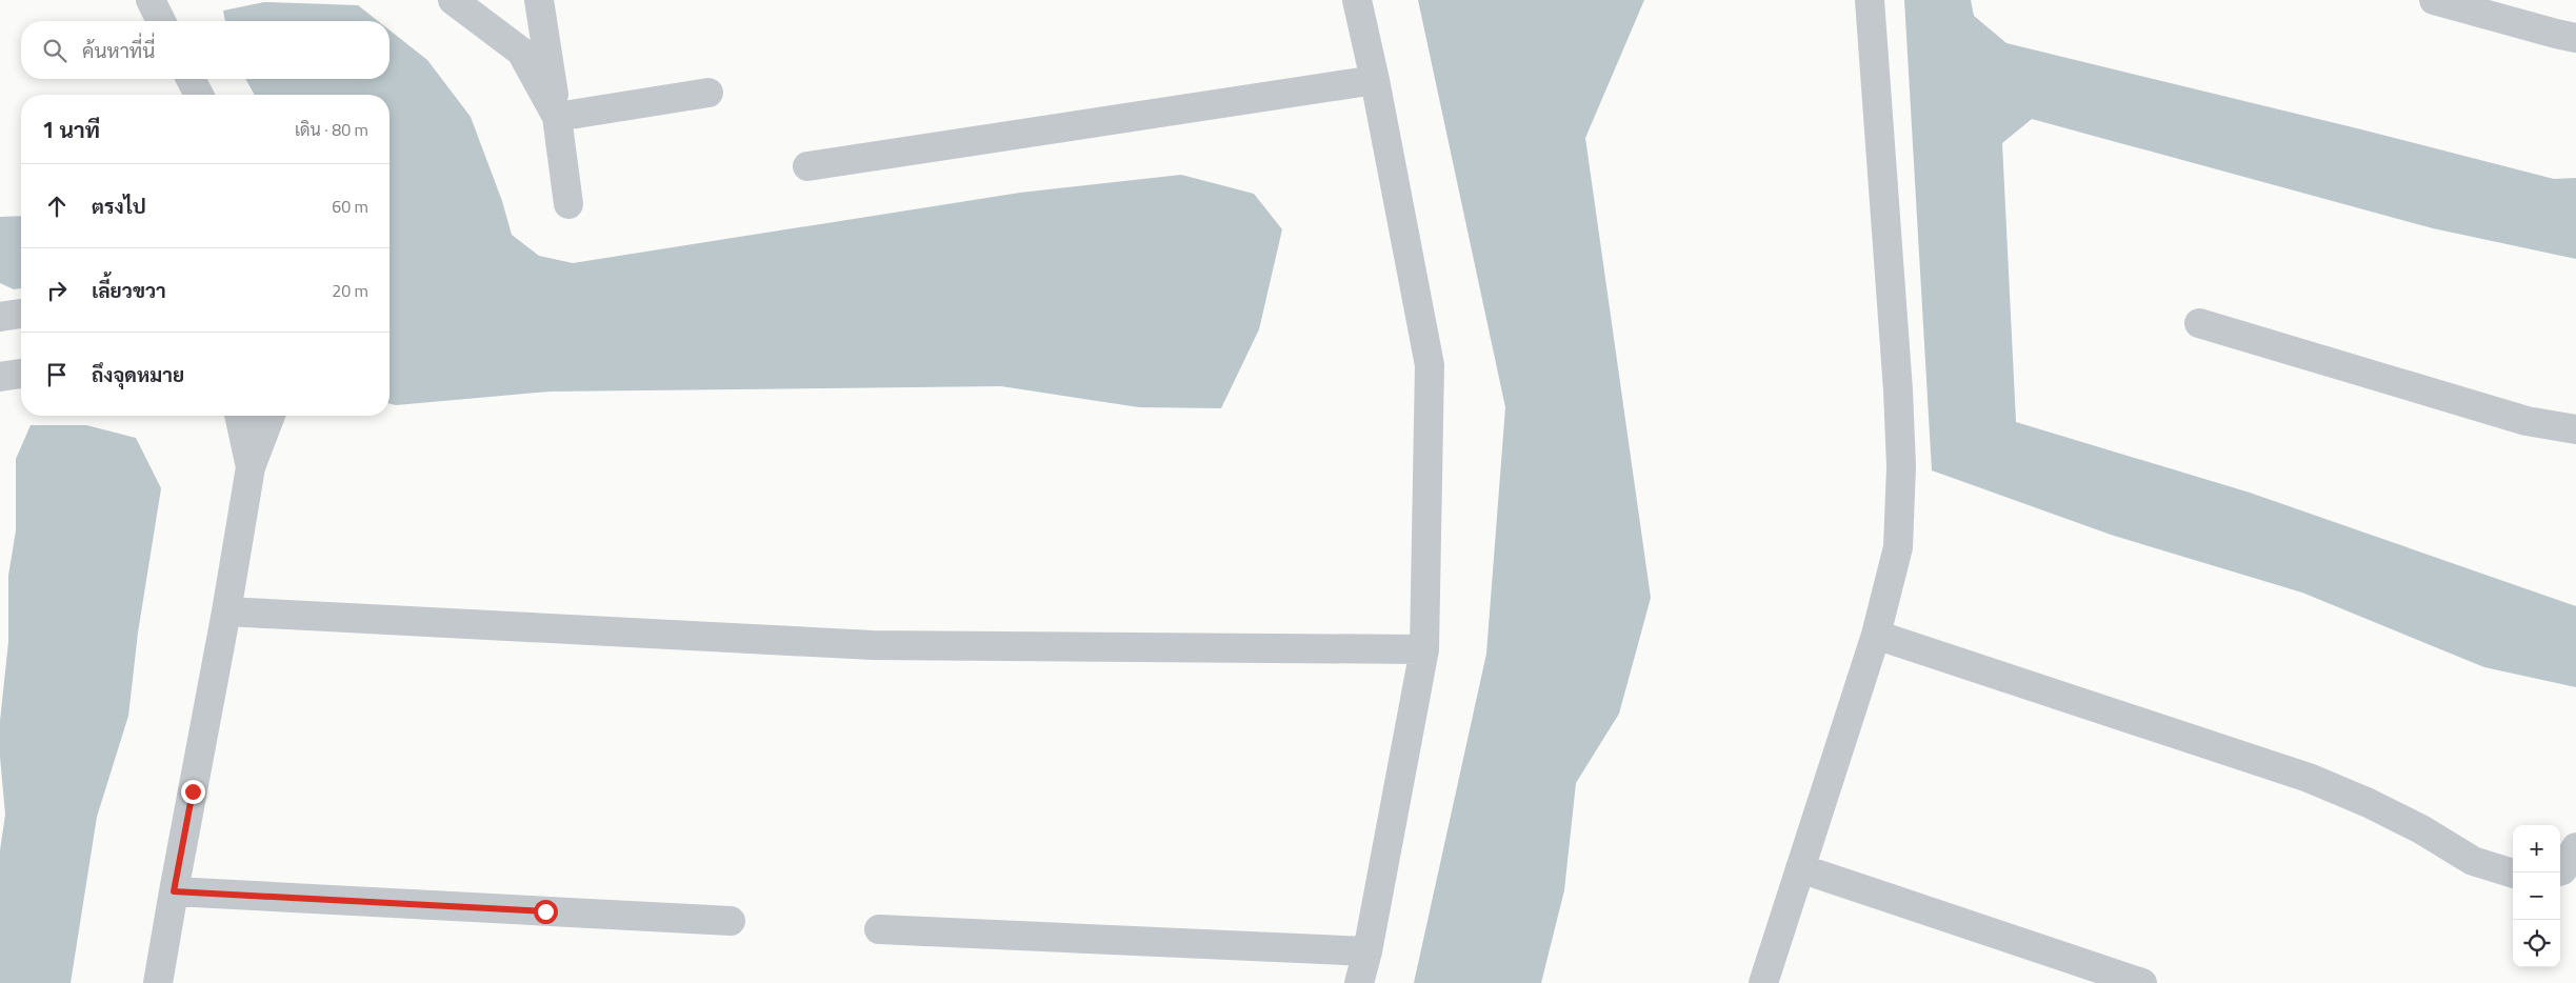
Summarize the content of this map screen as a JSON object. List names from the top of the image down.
{
  "page": {
    "search": "ค้นหาที่นี่",
    "heading": ["1 นาที", "เดิน · 80 m"],
    "list": [
      ["ตรงไป", "60 m"],
      ["เลี้ยวขวา", "20 m"],
      "ถึงจุดหมาย"
    ],
    "map_buttons": ["+", "−"]
  }
}
